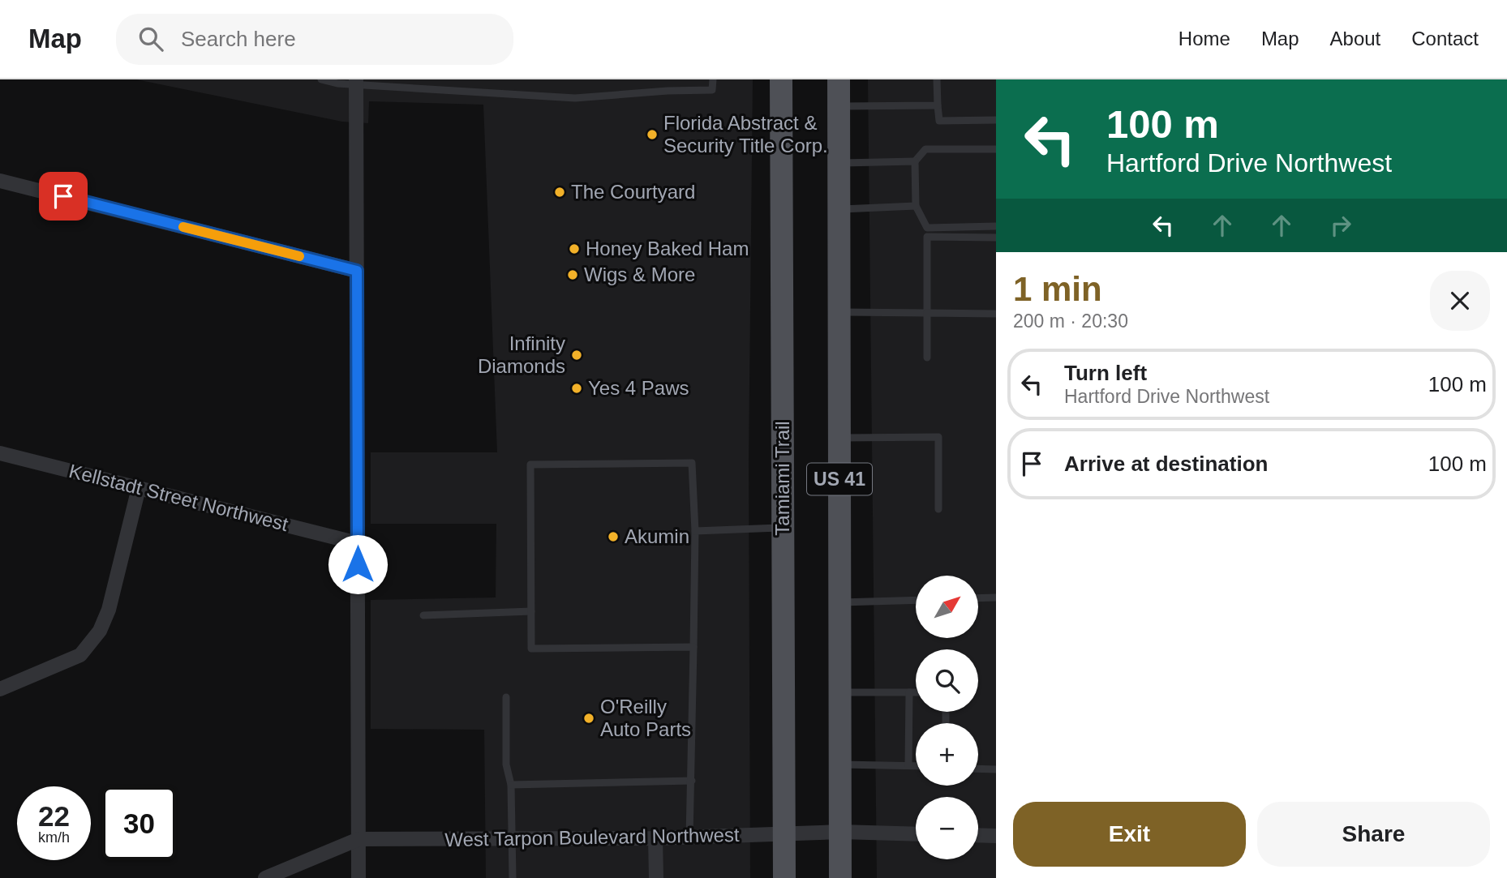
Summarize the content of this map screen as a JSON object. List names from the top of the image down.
{
  "streets": {
    "main road": ["Tamiami Trail", "US 41"],
    "street": ["Kellstadt Street Northwest", "West Tarpon Boulevard Northwest"]
  },
  "crossings": [
    ["Tamiami Trail", "West Tarpon Boulevard Northwest"],
    ["US 41", "West Tarpon Boulevard Northwest"]
  ],
  "places": [
    "Florida Abstract & Security Title Corp.",
    "The Courtyard",
    "Honey Baked Ham",
    "Wigs & More",
    "Infinity Diamonds",
    "Yes 4 Paws",
    "Akumin",
    "O'Reilly Auto Parts"
  ],
  "north": "top right",
  "page": {
    "header": "Map",
    "search": "Search here",
    "nav": [
      "Home",
      "Map",
      "About",
      "Contact"
    ],
    "turn": ["100 m", "Hartford Drive Northwest"],
    "heading": ["1 min", "200 m · 20:30"],
    "list": [
      {
        "name": "Turn left",
        "note": "Hartford Drive Northwest",
        "value": "100 m"
      },
      {
        "name": "Arrive at destination",
        "value": "100 m"
      }
    ],
    "map_buttons": ["+", "−"],
    "speed": "22 km/h",
    "limit": "30",
    "buttons": ["Exit", "Share"]
  }
}
